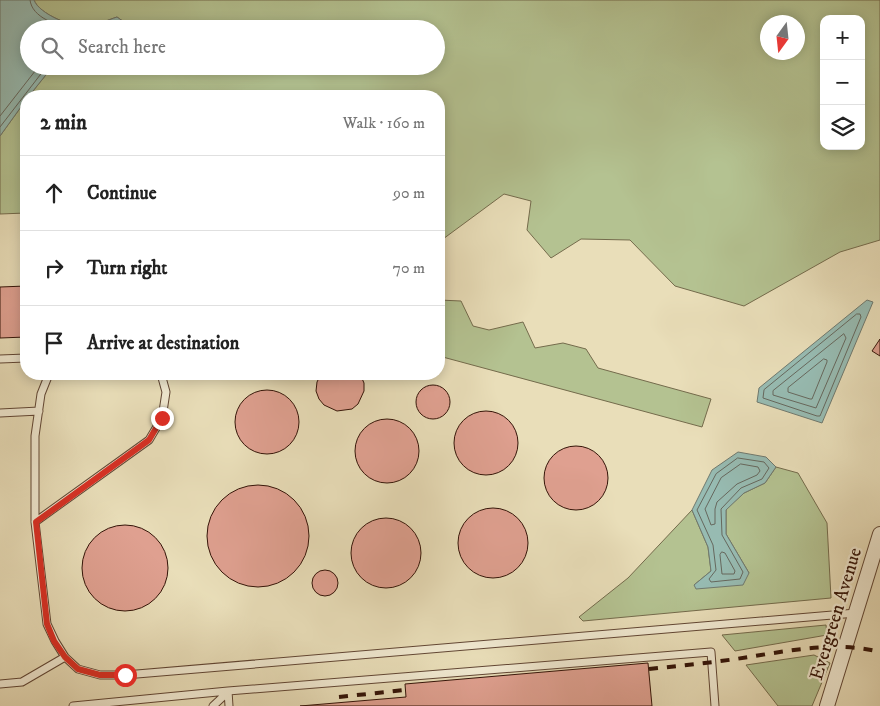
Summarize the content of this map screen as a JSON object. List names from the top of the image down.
{
  "streets": {
    "street": ["Evergreen Avenue"]
  },
  "north": "bottom",
  "page": {
    "map_buttons": ["+", "−"],
    "search": "Search here",
    "heading": ["2 min", "Walk · 160 m"],
    "list": [
      ["Continue", "90 m"],
      ["Turn right", "70 m"],
      "Arrive at destination"
    ]
  }
}
